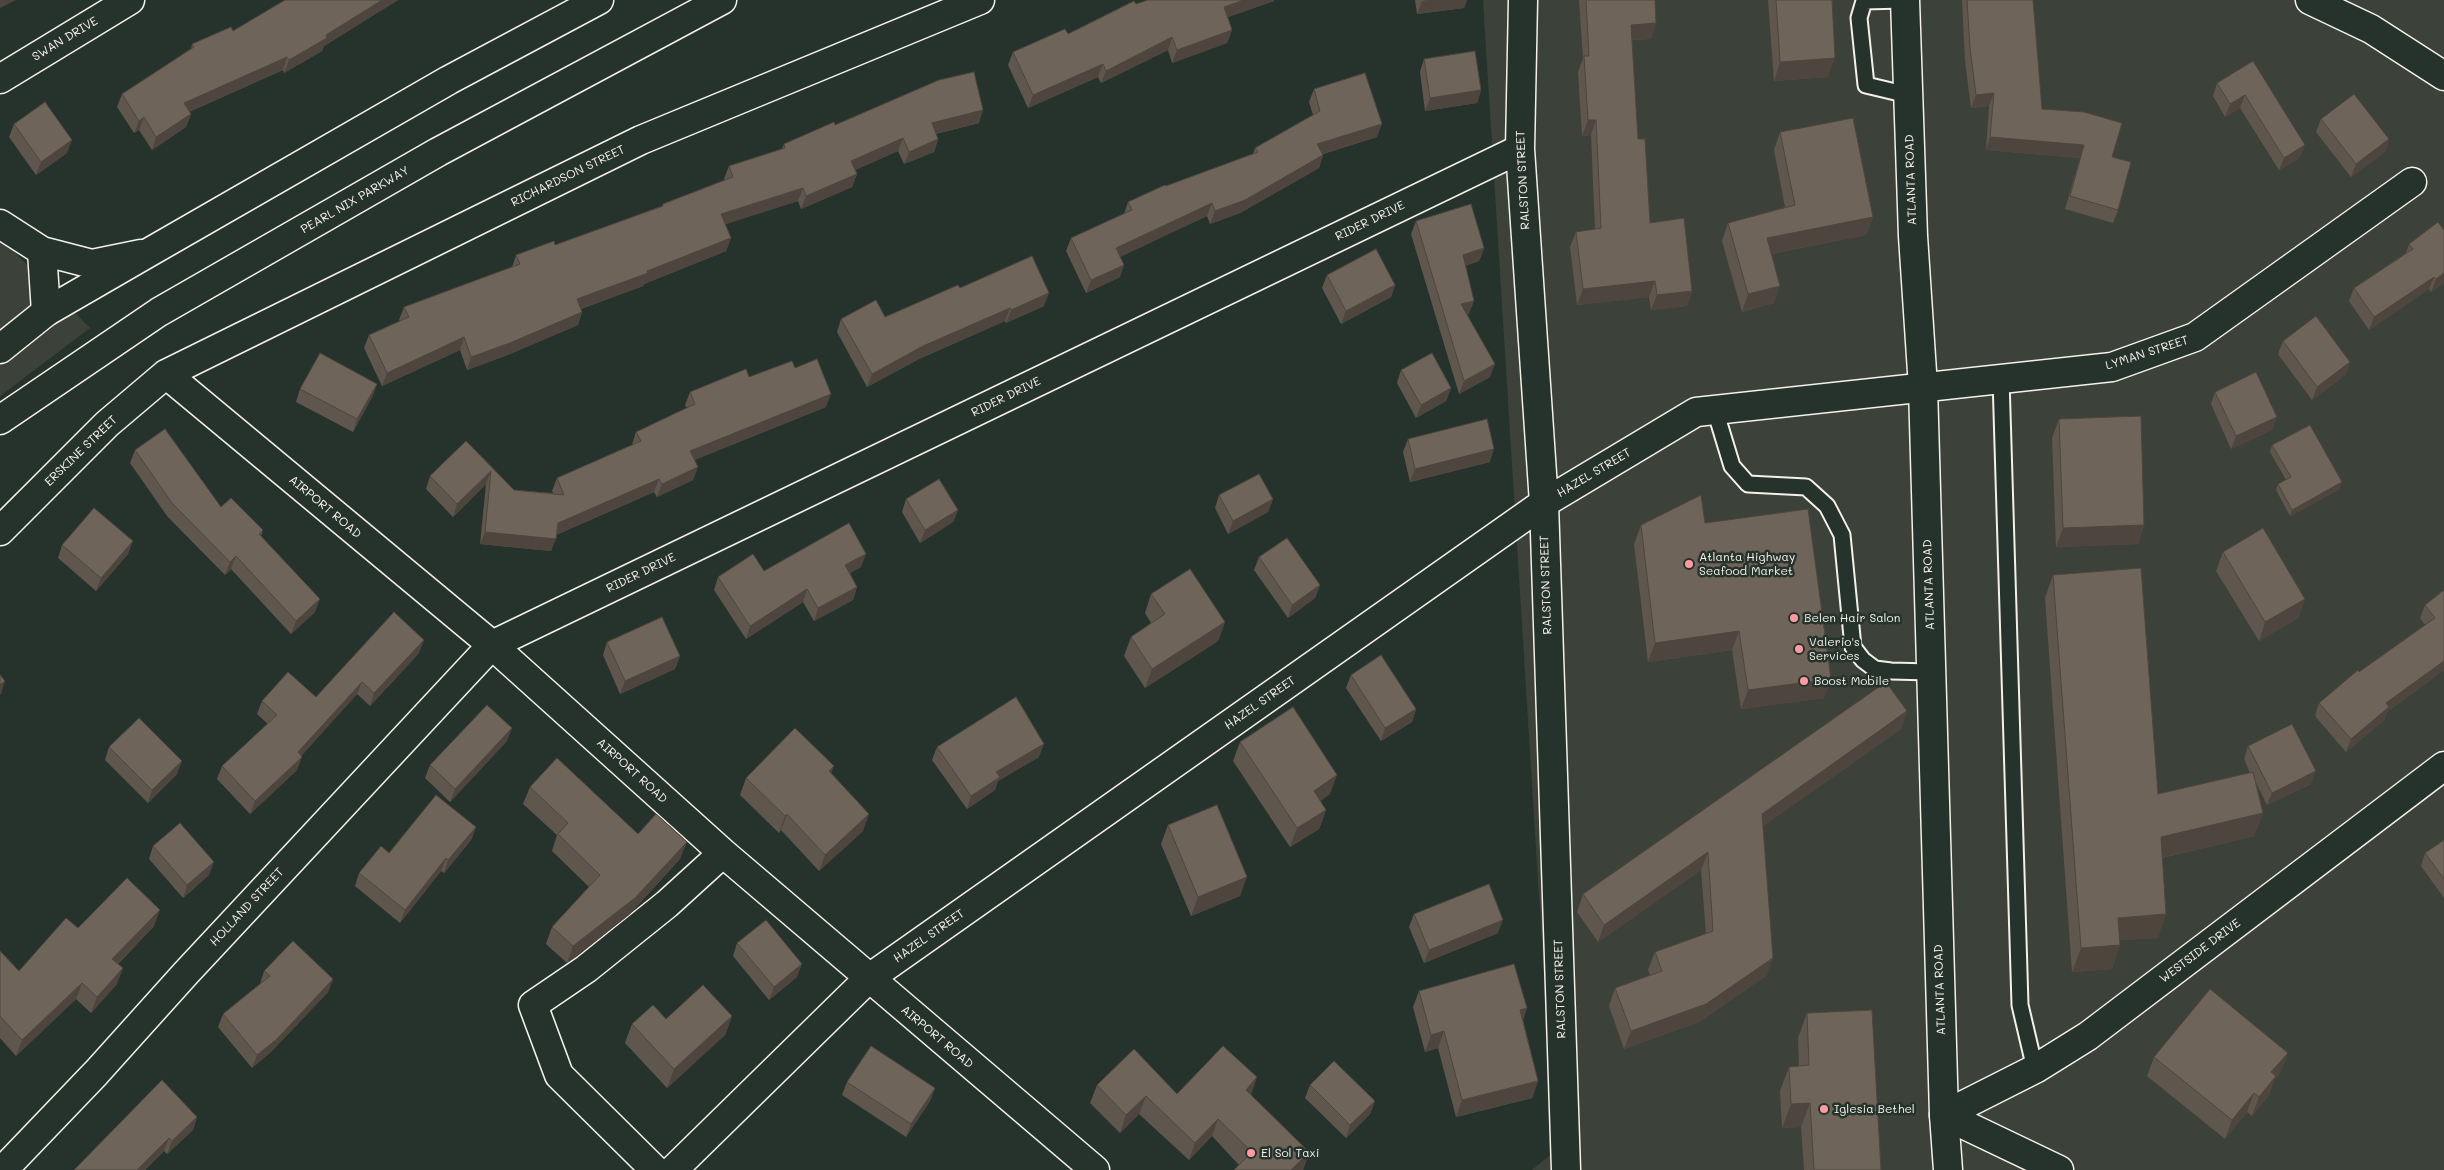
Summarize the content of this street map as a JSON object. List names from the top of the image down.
{
  "streets": {
    "street": [
      "SWAN DRIVE",
      "RICHARDSON STREET",
      "RALSTON STREET",
      "ATLANTA ROAD",
      "PEARL NIX PARKWAY",
      "RIDER DRIVE",
      "LYMAN STREET",
      "ERSKINE STREET",
      "HAZEL STREET",
      "AIRPORT ROAD",
      "HOLLAND STREET",
      "WESTSIDE DRIVE"
    ]
  },
  "crossings": [
    ["RICHARDSON STREET", "ERSKINE STREET"],
    ["RICHARDSON STREET", "AIRPORT ROAD"],
    ["RALSTON STREET", "RIDER DRIVE"],
    ["RALSTON STREET", "HAZEL STREET"],
    ["ATLANTA ROAD", "LYMAN STREET"],
    ["ATLANTA ROAD", "HAZEL STREET"],
    ["ATLANTA ROAD", "WESTSIDE DRIVE"],
    ["RIDER DRIVE", "AIRPORT ROAD"],
    ["RIDER DRIVE", "HOLLAND STREET"],
    ["LYMAN STREET", "HAZEL STREET"],
    ["ERSKINE STREET", "AIRPORT ROAD"],
    ["HAZEL STREET", "AIRPORT ROAD"],
    ["AIRPORT ROAD", "HOLLAND STREET"]
  ],
  "places": [
    "Atlanta Highway Seafood Market",
    "Belen Hair Salon",
    "Valerio's Services",
    "Boost Mobile",
    "Iglesia Bethel",
    "El Sol Taxi"
  ]
}
